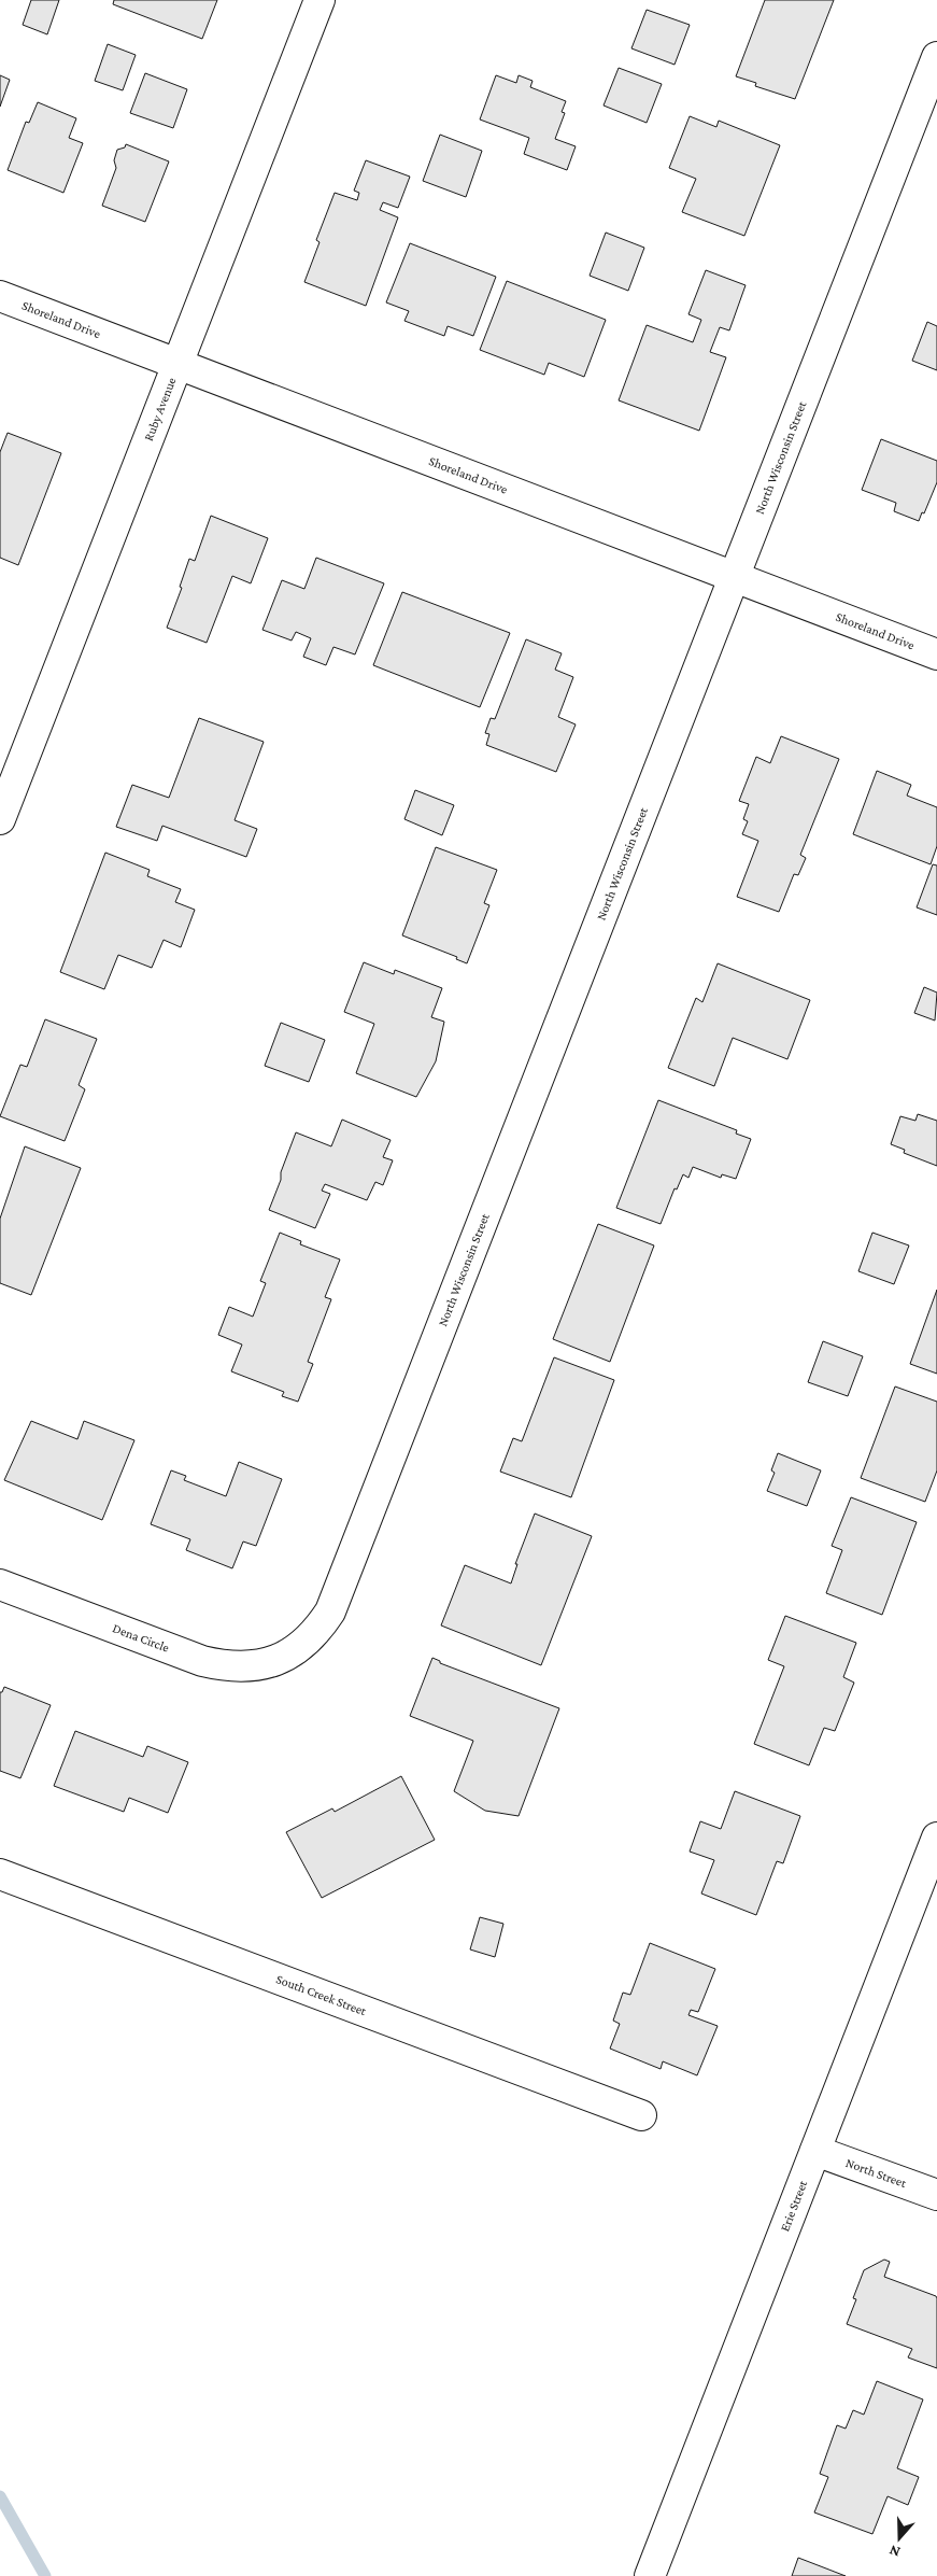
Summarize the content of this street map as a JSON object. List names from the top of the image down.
{
  "streets": {
    "street": [
      "Shoreland Drive",
      "Ruby Avenue",
      "North Wisconsin Street",
      "Dena Circle",
      "South Creek Street",
      "North Street",
      "Erie Street"
    ]
  },
  "crossings": [
    ["Shoreland Drive", "Ruby Avenue"],
    ["Shoreland Drive", "North Wisconsin Street"],
    ["North Wisconsin Street", "Dena Circle"],
    ["North Street", "Erie Street"]
  ],
  "north": "bottom"
}
